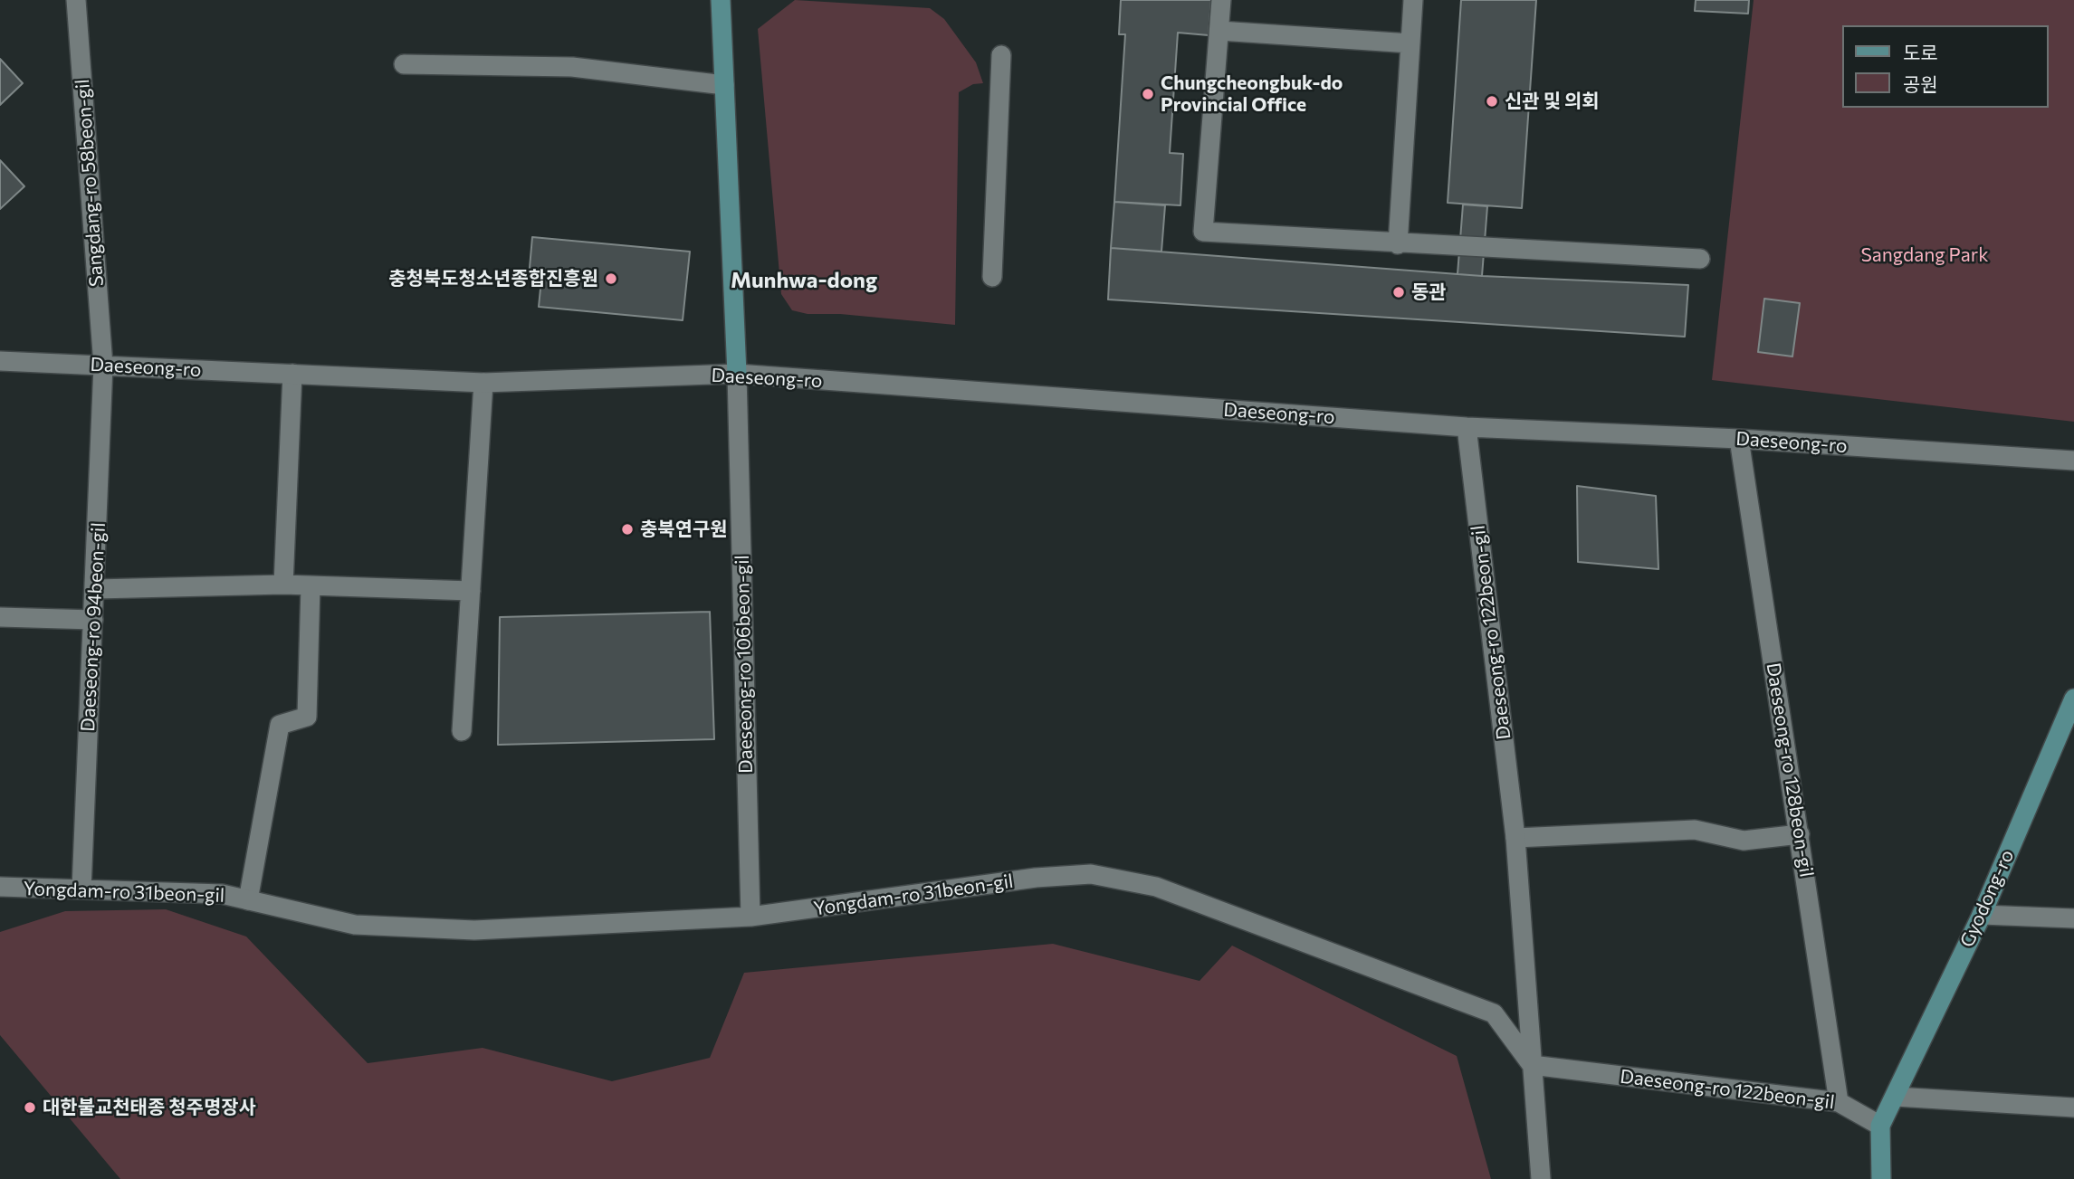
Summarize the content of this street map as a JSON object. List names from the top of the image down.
{
  "streets": {
    "street": [
      "Sangdang-ro 58beon-gil",
      "Daeseong-ro",
      "Daeseong-ro 94beon-gil",
      "Daeseong-ro 122beon-gil",
      "Daeseong-ro 106beon-gil",
      "Daeseong-ro 128beon-gil",
      "Yongdam-ro 31beon-gil",
      "Gyodong-ro"
    ]
  },
  "crossings": [
    ["Sangdang-ro 58beon-gil", "Daeseong-ro"],
    ["Sangdang-ro 58beon-gil", "Daeseong-ro 94beon-gil"],
    ["Daeseong-ro", "Daeseong-ro 94beon-gil"],
    ["Daeseong-ro", "Daeseong-ro 122beon-gil"],
    ["Daeseong-ro", "Daeseong-ro 106beon-gil"],
    ["Daeseong-ro", "Daeseong-ro 128beon-gil"],
    ["Daeseong-ro 94beon-gil", "Yongdam-ro 31beon-gil"],
    ["Daeseong-ro 122beon-gil", "Daeseong-ro 128beon-gil"],
    ["Daeseong-ro 122beon-gil", "Yongdam-ro 31beon-gil"],
    ["Daeseong-ro 122beon-gil", "Gyodong-ro"],
    ["Daeseong-ro 106beon-gil", "Yongdam-ro 31beon-gil"]
  ],
  "districts": ["Munhwa-dong"],
  "parks": ["Sangdang Park"],
  "places": [
    "Chungcheongbuk-do Provincial Office",
    "신관 및 의회",
    "충청북도청소년종합진흥원",
    "동관",
    "충북연구원",
    "대한불교천태종 청주명장사"
  ],
  "legend": ["도로", "공원"]
}
